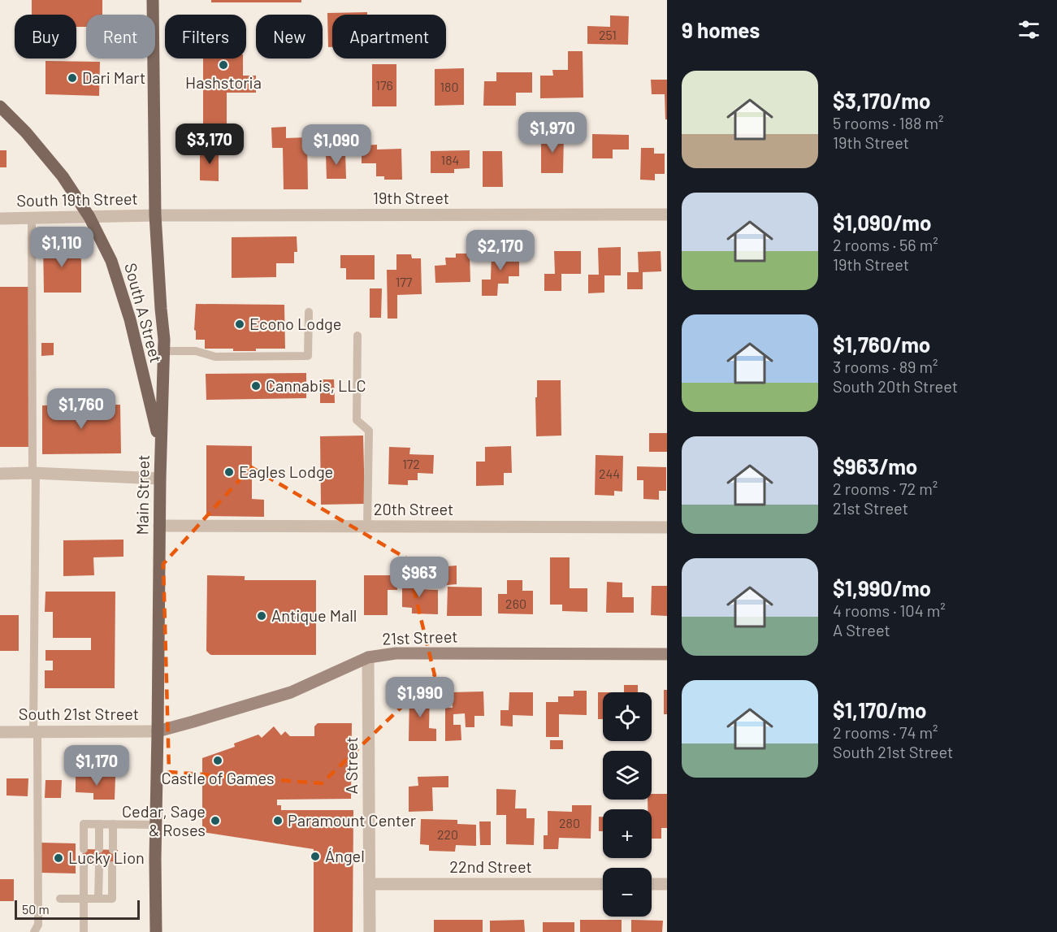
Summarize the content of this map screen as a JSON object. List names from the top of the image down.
{
  "streets": {
    "main road": ["South A Street", "Main Street"],
    "street": [
      "19th Street",
      "South 19th Street",
      "20th Street",
      "21st Street",
      "South 21st Street",
      "A Street",
      "22nd Street"
    ]
  },
  "crossings": [
    ["19th Street", "South 19th Street"],
    ["19th Street", "Main Street"],
    ["South 19th Street", "South A Street"],
    ["South 19th Street", "Main Street"],
    ["South A Street", "Main Street"],
    ["Main Street", "20th Street"],
    ["Main Street", "21st Street"],
    ["Main Street", "South 21st Street"],
    ["21st Street", "South 21st Street"],
    ["21st Street", "A Street"],
    ["A Street", "22nd Street"]
  ],
  "places": [
    "Hashstoria",
    "Dari Mart",
    "Econo Lodge",
    "Cannabis, LLC",
    "Eagles Lodge",
    "Antique Mall",
    "Castle of Games",
    "Cedar, Sage & Roses",
    "Paramount Center",
    "Ángel",
    "Lucky Lion"
  ],
  "house_numbers": [
    "251",
    "176",
    "180",
    "184",
    "177",
    "172",
    "244",
    "260",
    "280",
    "220"
  ],
  "scale_bar": "50 m",
  "page": {
    "heading": "9 homes",
    "chip": [
      "Buy",
      "Rent",
      "Filters",
      "New",
      "Apartment"
    ],
    "list": [
      {
        "name": "$3,170/mo",
        "note": "5 rooms · 188 m² · 19th Street"
      },
      {
        "name": "$1,090/mo",
        "note": "2 rooms · 56 m² · 19th Street"
      },
      {
        "name": "$1,760/mo",
        "note": "3 rooms · 89 m² · South 20th Street"
      },
      {
        "name": "$963/mo",
        "note": "2 rooms · 72 m² · 21st Street"
      },
      {
        "name": "$1,990/mo",
        "note": "4 rooms · 104 m² · A Street"
      },
      {
        "name": "$1,170/mo",
        "note": "2 rooms · 74 m² · South 21st Street"
      }
    ],
    "price": [
      "$1,970",
      "$3,170",
      "$1,090",
      "$1,110",
      "$2,170",
      "$1,760",
      "$963",
      "$1,990",
      "$1,170"
    ],
    "map_buttons": ["+", "−"],
    "scale": "50 m"
  }
}
